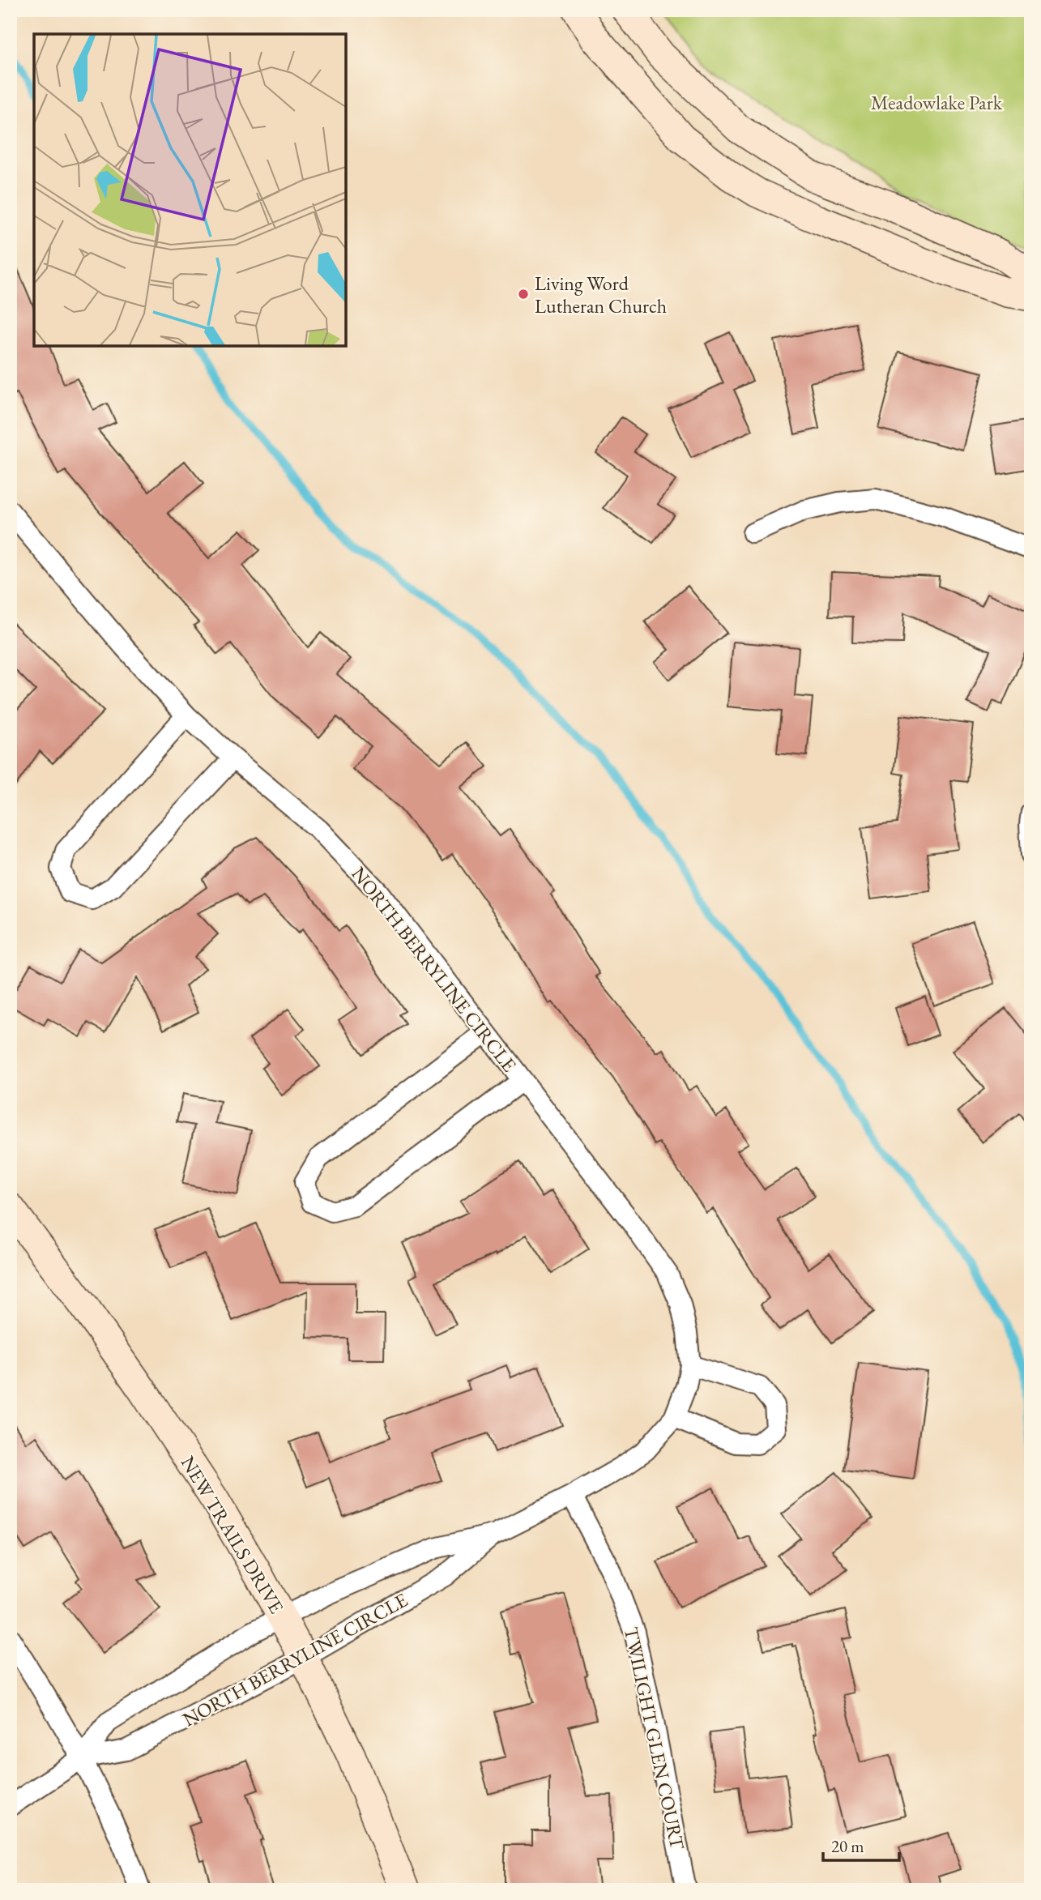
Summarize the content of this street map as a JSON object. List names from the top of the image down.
{
  "streets": {
    "street": ["NORTH BERRYLINE CIRCLE", "NEW TRAILS DRIVE", "TWILIGHT GLEN COURT"]
  },
  "crossings": [
    ["NORTH BERRYLINE CIRCLE", "NEW TRAILS DRIVE"],
    ["NORTH BERRYLINE CIRCLE", "TWILIGHT GLEN COURT"]
  ],
  "parks": ["Meadowlake Park"],
  "places": ["Living Word Lutheran Church"],
  "scale_bar": "20 m"
}
